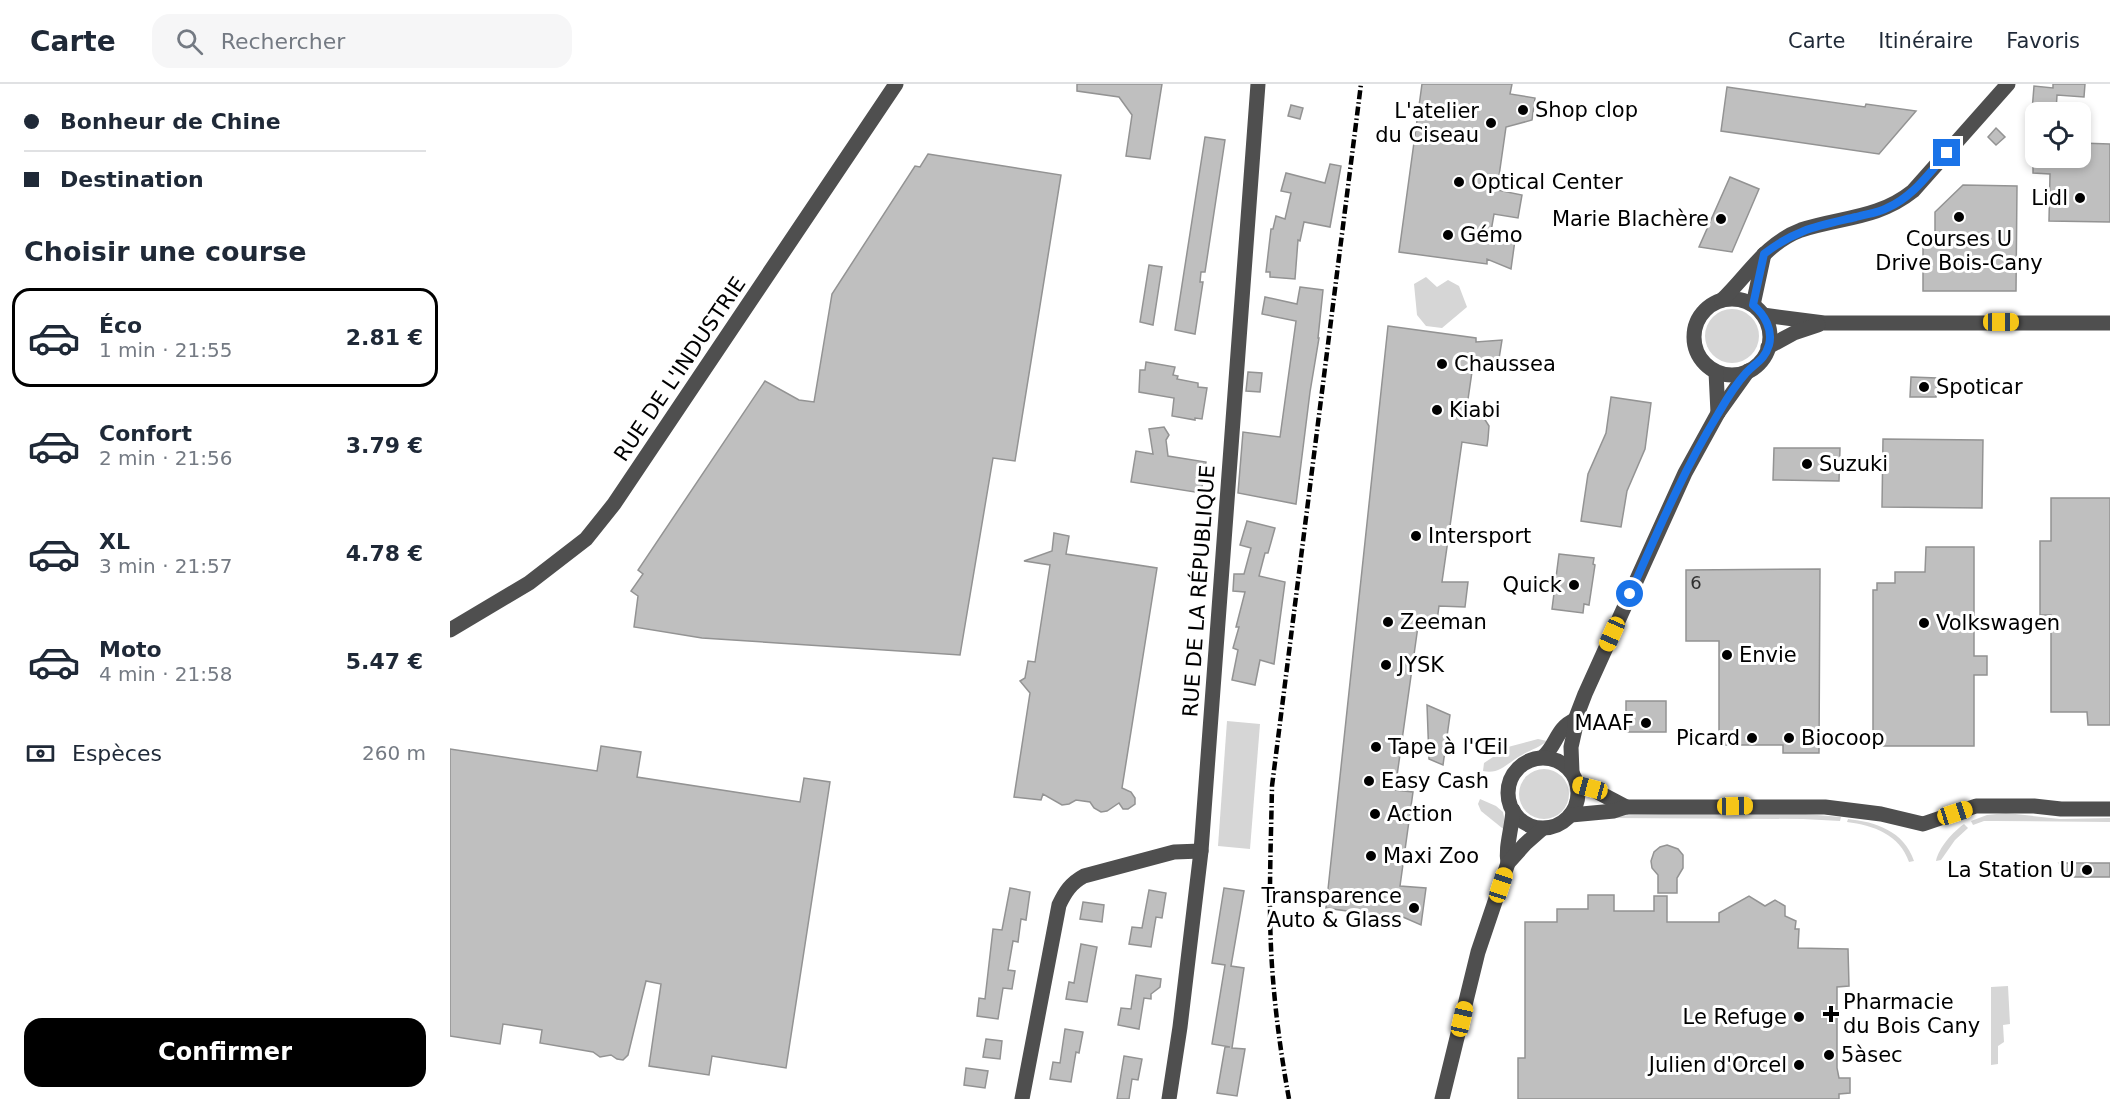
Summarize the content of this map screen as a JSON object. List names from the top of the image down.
{
  "streets": {
    "street": ["RUE DE L'INDUSTRIE", "RUE DE LA RÉPUBLIQUE"]
  },
  "places": {
    "other": [
      "Shop clop",
      "L'atelier du Ciseau",
      "Optical Center",
      "Lidl",
      "Courses U Drive Bois-Cany",
      "Marie Blachère",
      "Gémo",
      "Chaussea",
      "Spoticar",
      "Kiabi",
      "Suzuki",
      "Intersport",
      "Quick",
      "Zeeman",
      "Volkswagen",
      "Envie",
      "JYSK",
      "MAAF",
      "Picard",
      "Biocoop",
      "Tape à l'Œil",
      "Easy Cash",
      "Action",
      "Maxi Zoo",
      "La Station U",
      "Transparence Auto & Glass",
      "Le Refuge",
      "5àsec",
      "Julien d'Orcel"
    ],
    "health": ["Pharmacie du Bois Cany"]
  },
  "house_numbers": ["6"],
  "page": {
    "header": "Carte",
    "search": "Rechercher",
    "nav": ["Carte", "Itinéraire", "Favoris"],
    "banner": ["Bonheur de Chine", "Destination"],
    "heading": "Choisir une course",
    "list": [
      {
        "name": "Éco",
        "note": "1 min · 21:55",
        "value": "2.81 €"
      },
      {
        "name": "Confort",
        "note": "2 min · 21:56",
        "value": "3.79 €"
      },
      {
        "name": "XL",
        "note": "3 min · 21:57",
        "value": "4.78 €"
      },
      {
        "name": "Moto",
        "note": "4 min · 21:58",
        "value": "5.47 €"
      }
    ],
    "pay": ["Espèces", "260 m"],
    "buttons": "Confirmer"
  }
}
